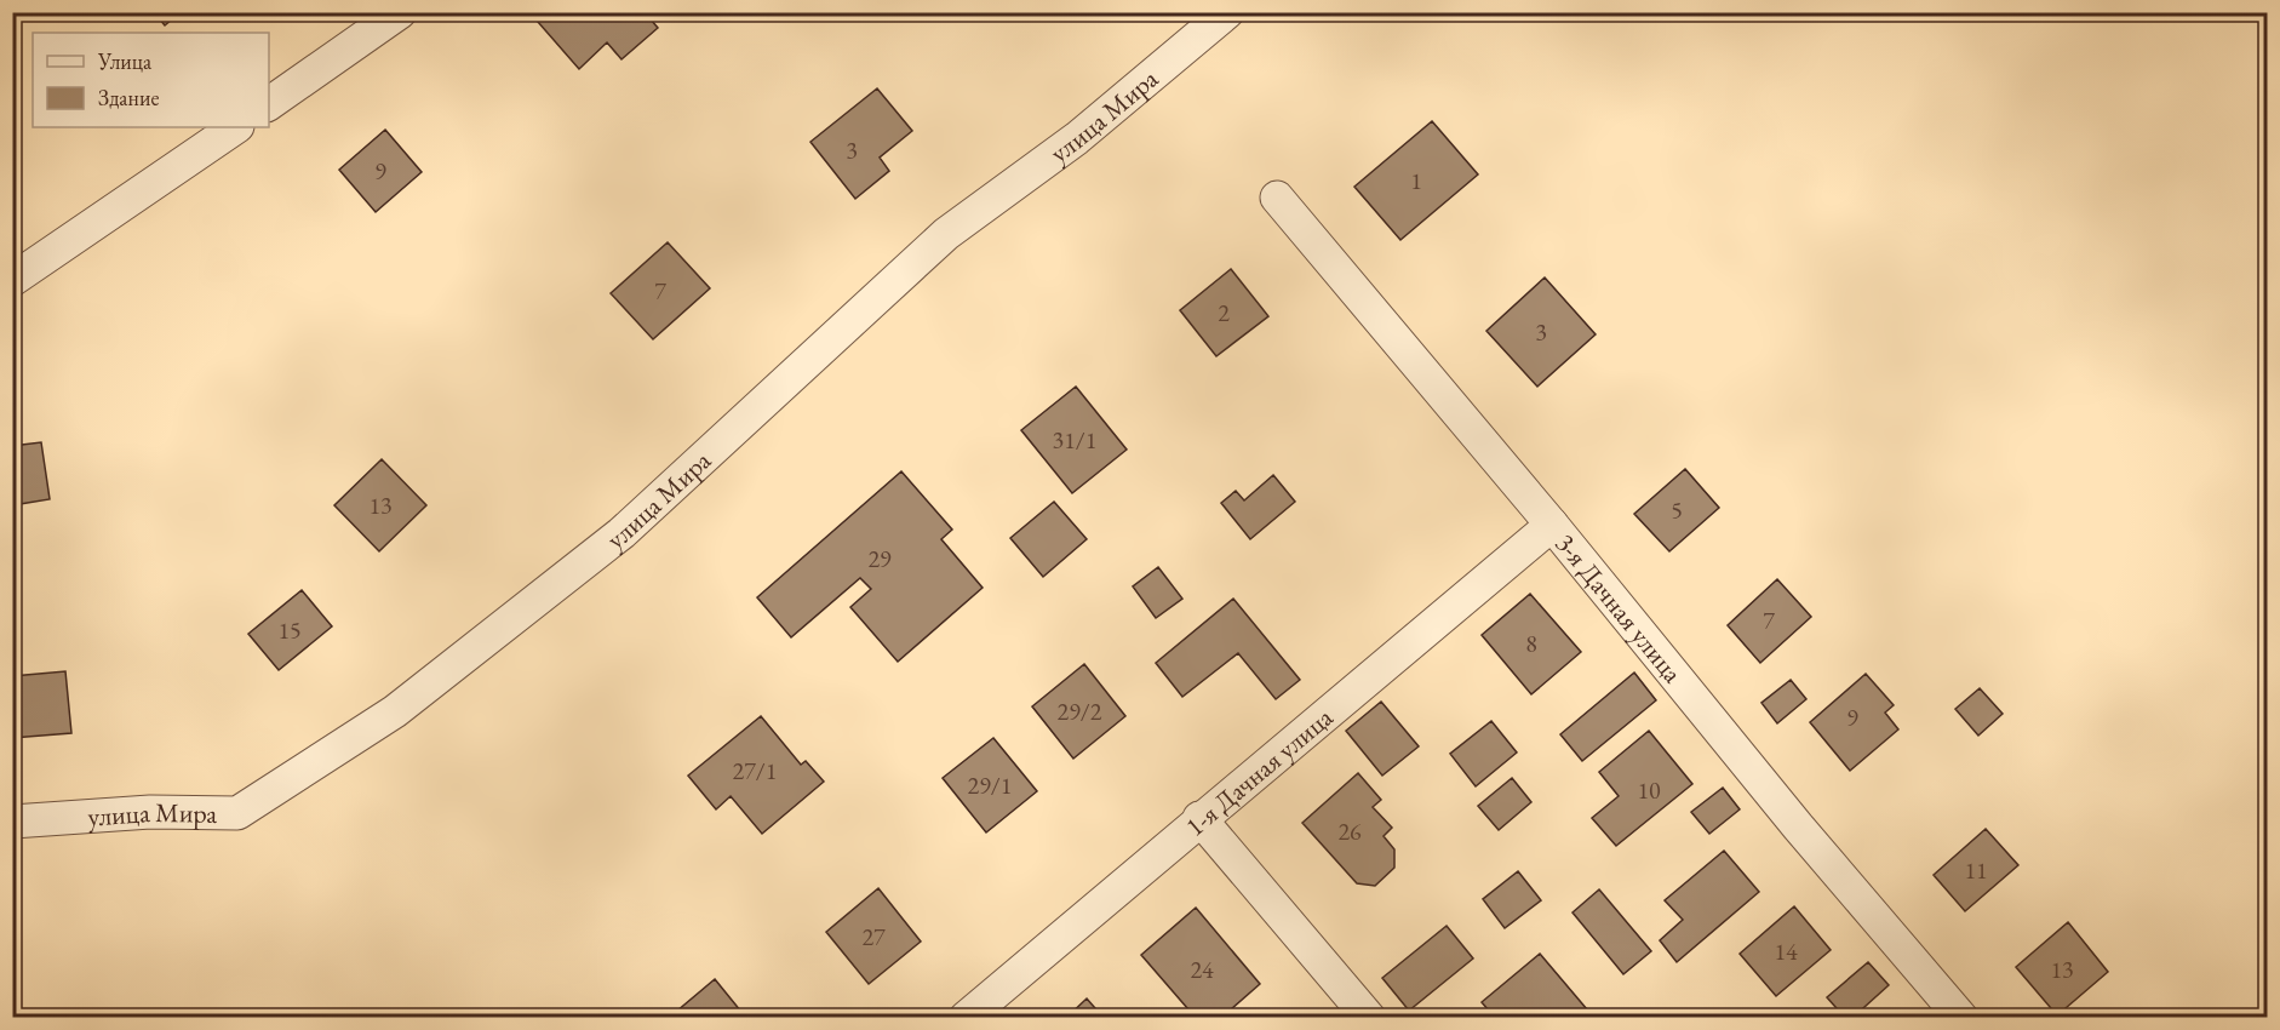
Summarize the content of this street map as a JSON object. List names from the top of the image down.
{
  "streets": {
    "street": ["улица Мира", "3-я Дачная улица", "1-я Дачная улица"]
  },
  "crossings": [
    ["3-я Дачная улица", "1-я Дачная улица"]
  ],
  "house_numbers": [
    "3",
    "9",
    "1",
    "7",
    "2",
    "3",
    "31/1",
    "13",
    "5",
    "29",
    "7",
    "15",
    "8",
    "29/2",
    "9",
    "27/1",
    "29/1",
    "10",
    "26",
    "11",
    "27",
    "14",
    "24",
    "13"
  ],
  "legend": ["Улица", "Здание"]
}
